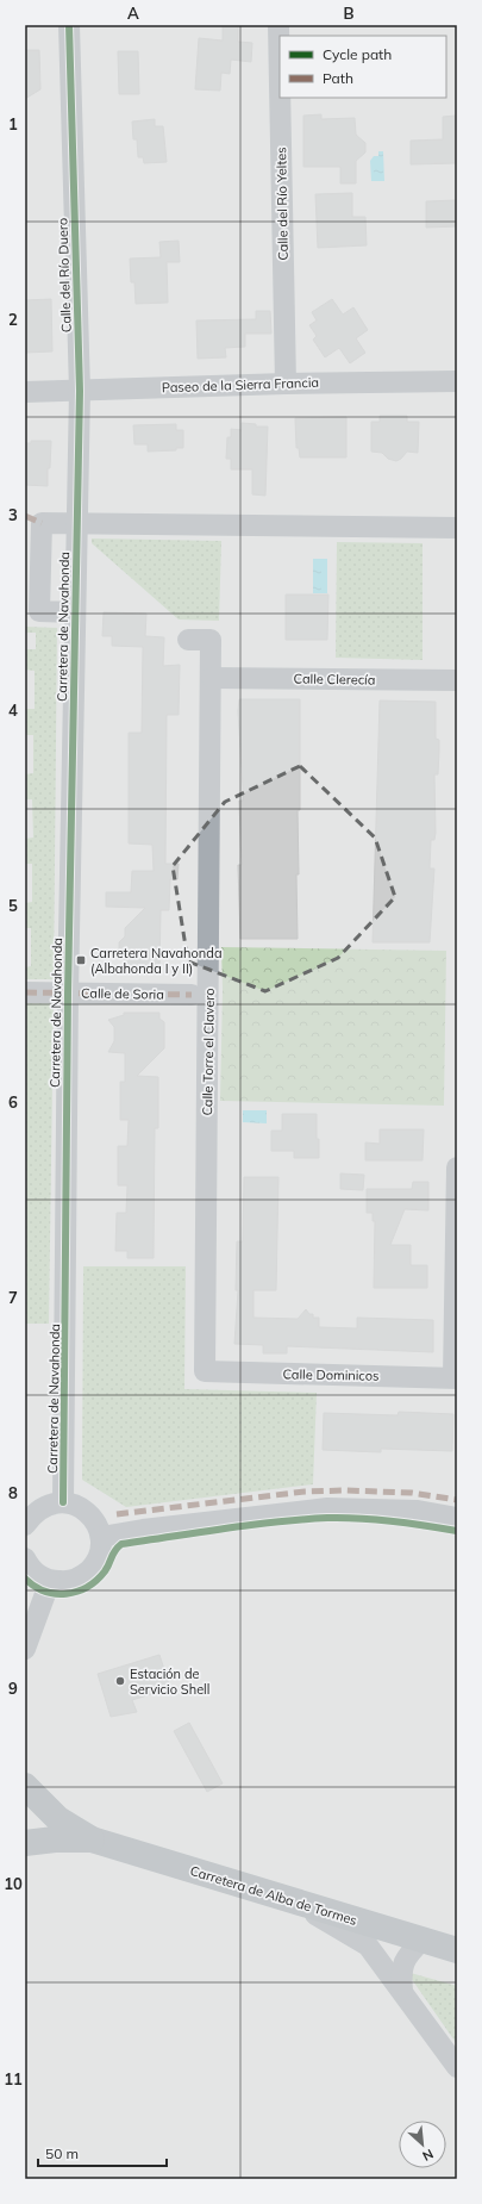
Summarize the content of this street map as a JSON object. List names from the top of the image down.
{
  "streets": {
    "main road": ["Carretera de Alba de Tormes"],
    "street": [
      "Calle del Río Yeltes",
      "Calle del Río Duero",
      "Paseo de la Sierra Francia",
      "Carretera de Navahonda",
      "Calle Clerecía",
      "Calle de Soria",
      "Calle Torre el Clavero",
      "Calle Dominicos"
    ]
  },
  "crossings": [
    ["Calle del Río Yeltes", "Paseo de la Sierra Francia"],
    ["Calle del Río Duero", "Paseo de la Sierra Francia"],
    ["Calle del Río Duero", "Carretera de Navahonda"],
    ["Carretera de Navahonda", "Calle de Soria"],
    ["Calle Clerecía", "Calle Torre el Clavero"],
    ["Calle Torre el Clavero", "Calle Dominicos"]
  ],
  "places": {
    "transit": ["Carretera Navahonda (Albahonda I y II)"],
    "other": ["Estación de Servicio Shell"]
  },
  "legend": ["Cycle path", "Path"],
  "scale_bar": "50 m",
  "north": "bottom right",
  "grid": {
    "columns": ["A", "B"],
    "rows": [
      "1",
      "2",
      "3",
      "4",
      "5",
      "6",
      "7",
      "8",
      "9",
      "10",
      "11"
    ]
  }
}
